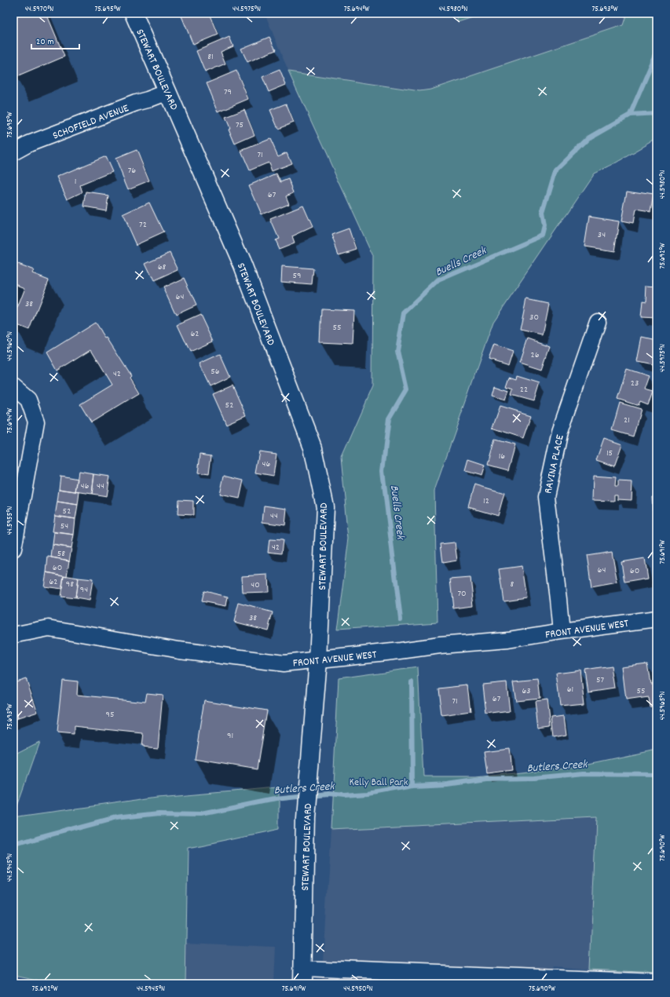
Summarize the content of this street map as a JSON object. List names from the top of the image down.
{
  "streets": {
    "main road": ["STEWART BOULEVARD"],
    "street": ["SCHOFIELD AVENUE", "RAVINA PLACE", "FRONT AVENUE WEST"]
  },
  "crossings": [
    ["STEWART BOULEVARD", "SCHOFIELD AVENUE"],
    ["STEWART BOULEVARD", "FRONT AVENUE WEST"],
    ["RAVINA PLACE", "FRONT AVENUE WEST"]
  ],
  "water": ["Buells Creek", "Butlers Creek"],
  "parks": ["Kelly Ball Park"],
  "house_numbers": [
    "81",
    "79",
    "75",
    "71",
    "76",
    "1",
    "67",
    "72",
    "34",
    "68",
    "59",
    "64",
    "38",
    "30",
    "55",
    "62",
    "26",
    "56",
    "42",
    "23",
    "22",
    "52",
    "21",
    "15",
    "16",
    "46",
    "46",
    "44",
    "12",
    "52",
    "44",
    "54",
    "42",
    "58",
    "60",
    "64",
    "60",
    "62",
    "98",
    "8",
    "40",
    "94",
    "70",
    "38",
    "57",
    "61",
    "63",
    "55",
    "67",
    "71",
    "95",
    "91"
  ],
  "scale_bar": "20 m",
  "coordinates": [
    "44.5970°N",
    "75.695°W",
    "44.5975°N",
    "75.694°W",
    "44.5980°N",
    "75.693°W",
    "75.692°W",
    "44.5960°N",
    "44.5955°N",
    "75.691°W",
    "44.5965°N",
    "75.690°W",
    "44.5945°N",
    "44.5950°N"
  ]
}
